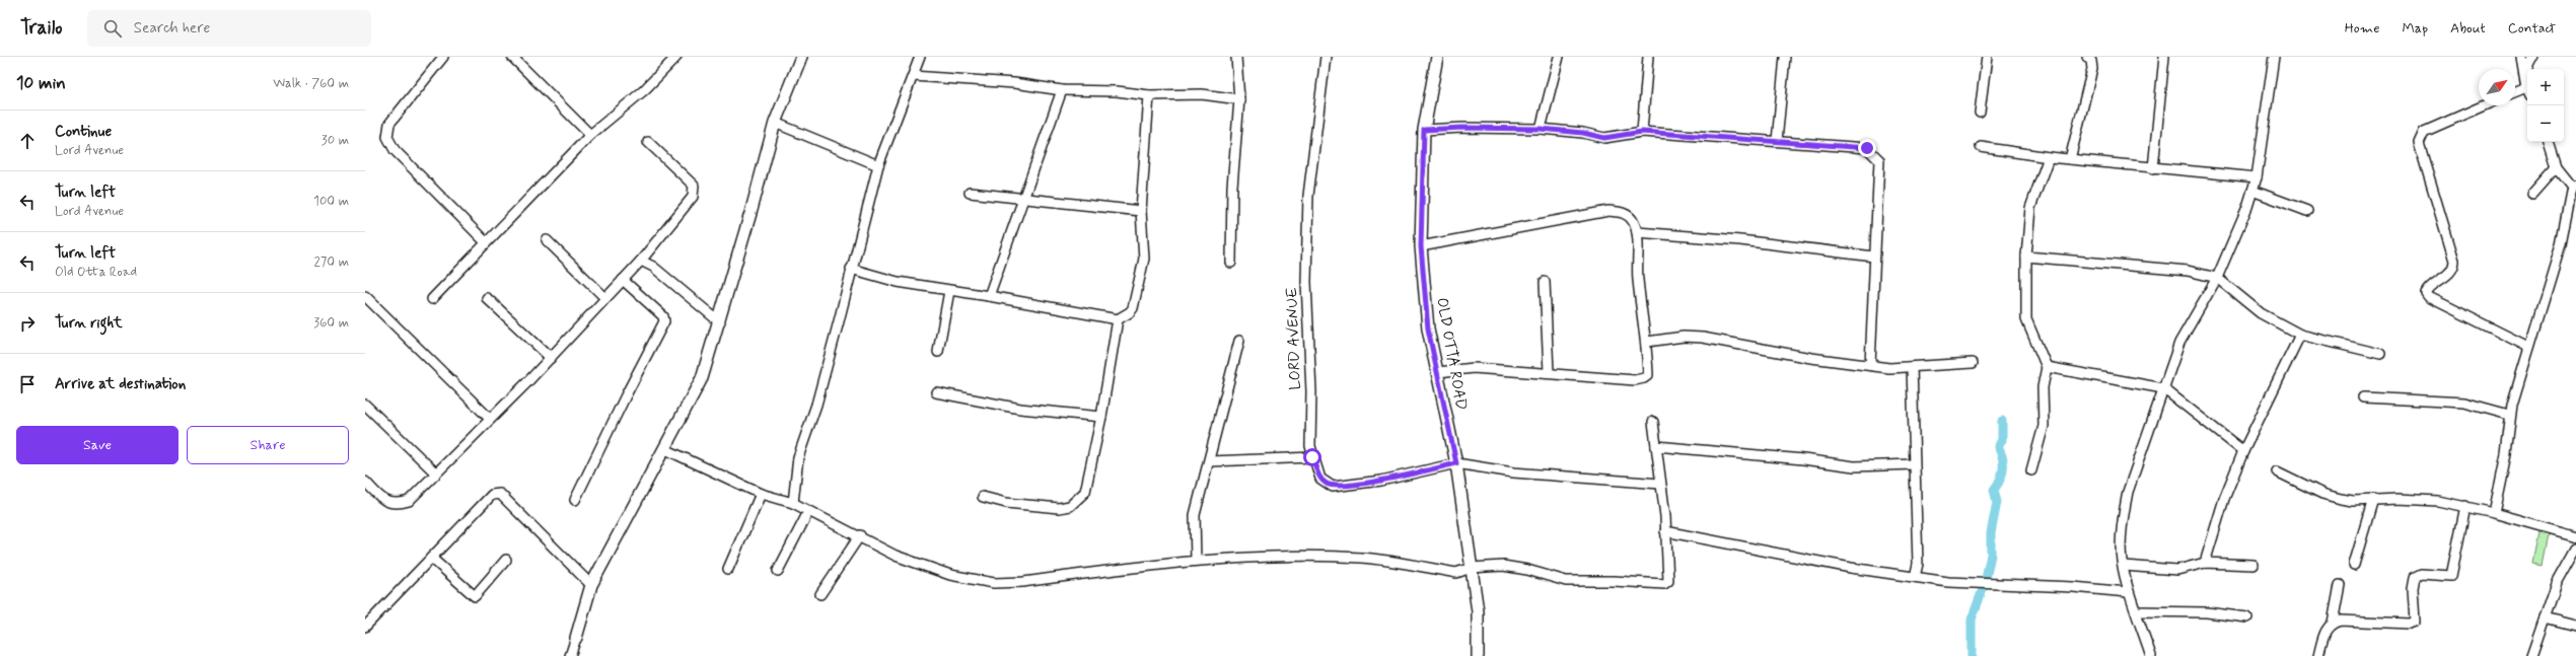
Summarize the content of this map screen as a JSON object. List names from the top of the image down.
{
  "streets": {
    "street": ["LORD AVENUE", "OLD OTTA ROAD"]
  },
  "crossings": [
    ["LORD AVENUE", "OLD OTTA ROAD"]
  ],
  "north": "top right",
  "page": {
    "header": "Trailo",
    "search": "Search here",
    "nav": [
      "Home",
      "Map",
      "About",
      "Contact"
    ],
    "heading": ["10 min", "Walk · 760 m"],
    "map_buttons": ["+", "−"],
    "list": [
      ["Continue", "Lord Avenue", "30 m"],
      ["Turn left", "Lord Avenue", "100 m"],
      ["Turn left", "Old Otta Road", "270 m"],
      ["Turn right", "360 m"],
      "Arrive at destination"
    ],
    "buttons": ["Save", "Share"]
  }
}
